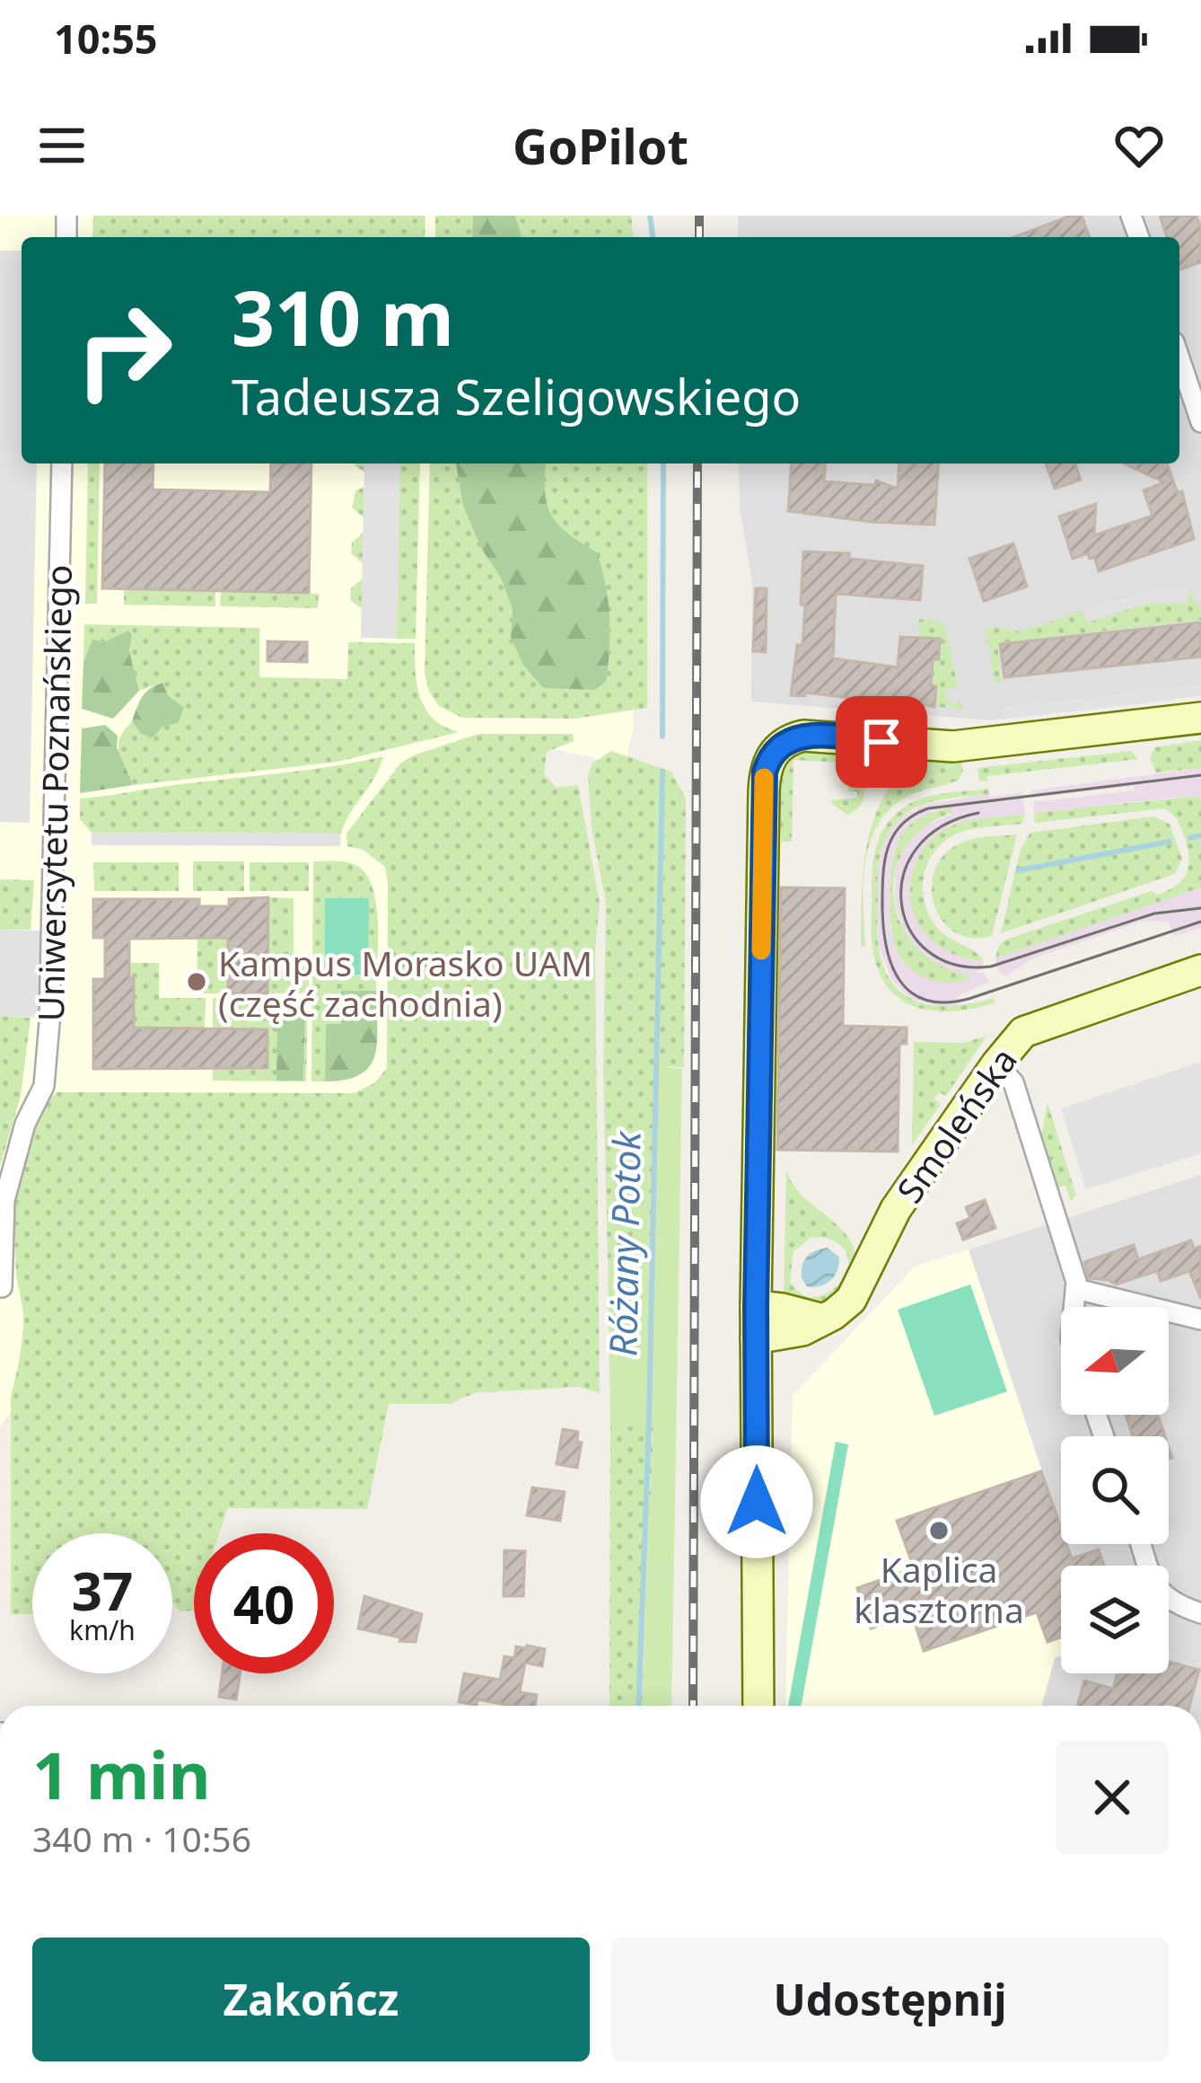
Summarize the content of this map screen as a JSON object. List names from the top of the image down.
{
  "streets": {
    "street": ["Uniwersytetu Poznańskiego", "Smoleńska"]
  },
  "water": ["Różany Potok"],
  "places": ["Kampus Morasko UAM (część zachodnia)", "Kaplica klasztorna"],
  "north": "left",
  "page": {
    "status": "10:55",
    "header": "GoPilot",
    "turn": ["310 m", "Tadeusza Szeligowskiego"],
    "speed": "37 km/h",
    "limit": "40",
    "heading": ["1 min", "340 m · 10:56"],
    "buttons": ["Zakończ", "Udostępnij"]
  }
}
